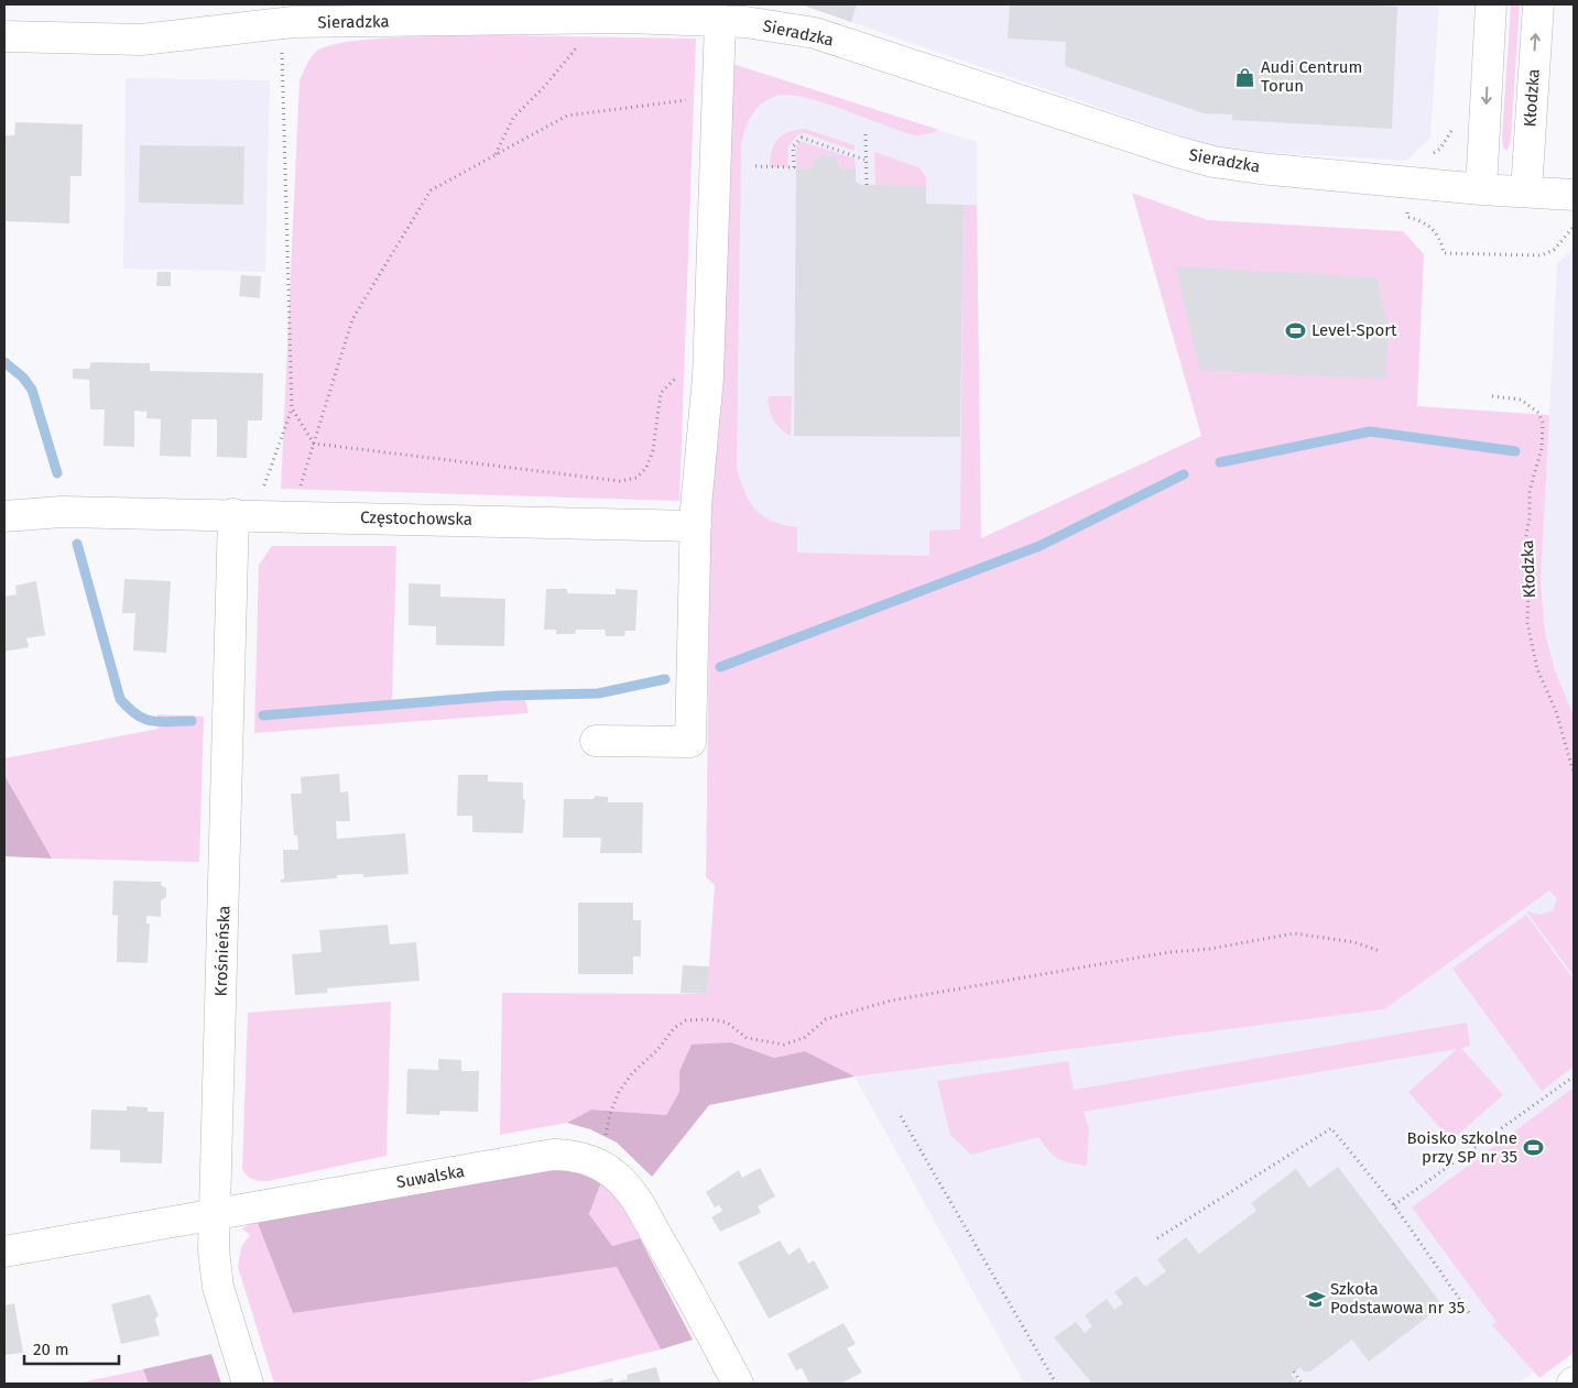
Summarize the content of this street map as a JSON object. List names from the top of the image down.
{
  "streets": {
    "street": [
      "Sieradzka",
      "Kłodzka",
      "Częstochowska",
      "Krośnieńska",
      "Suwalska"
    ]
  },
  "crossings": [
    ["Sieradzka", "Kłodzka"],
    ["Częstochowska", "Krośnieńska"],
    ["Krośnieńska", "Suwalska"]
  ],
  "places": {
    "shop": ["Audi Centrum Torun"],
    "sports": ["Level-Sport", "Boisko szkolne przy SP nr 35"],
    "school or university": ["Szkoła Podstawowa nr 35"]
  },
  "scale_bar": "20 m"
}
